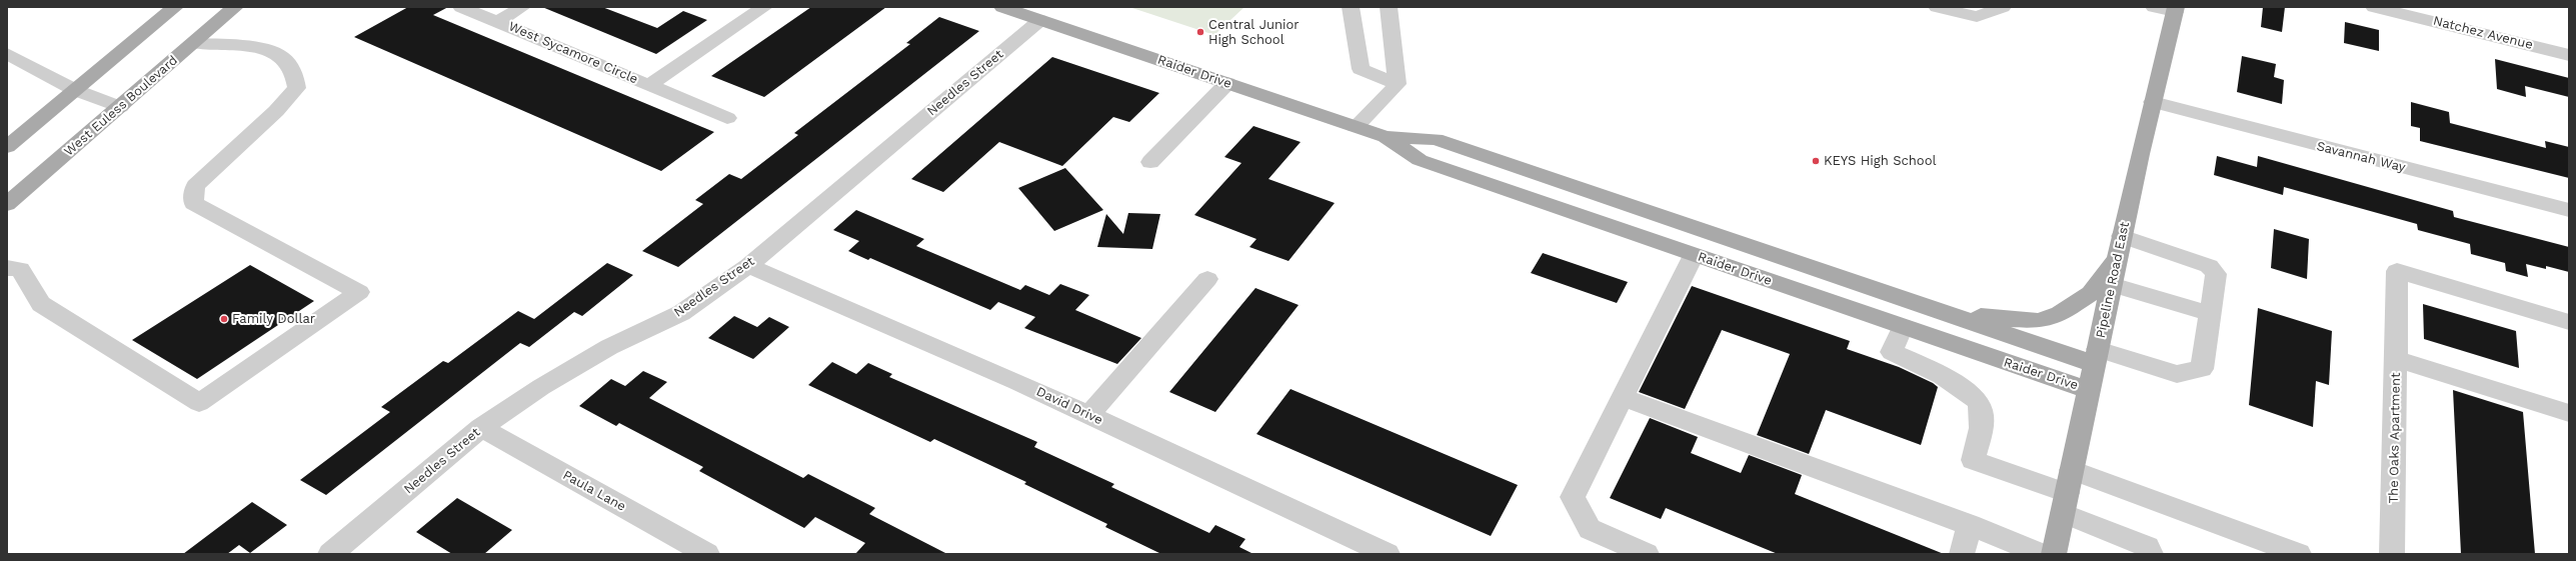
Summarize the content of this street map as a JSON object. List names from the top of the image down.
{
  "streets": {
    "main road": ["Raider Drive", "West Euless Boulevard", "Pipeline Road East"],
    "street": [
      "Natchez Avenue",
      "West Sycamore Circle",
      "Needles Street",
      "Savannah Way",
      "David Drive",
      "The Oaks Apartment",
      "Paula Lane"
    ]
  },
  "crossings": [
    ["Raider Drive", "Needles Street"],
    ["Raider Drive", "Pipeline Road East"],
    ["Needles Street", "David Drive"],
    ["Needles Street", "Paula Lane"],
    ["Savannah Way", "Pipeline Road East"]
  ],
  "places": ["Central Junior High School", "KEYS High School", "Family Dollar"]
}
